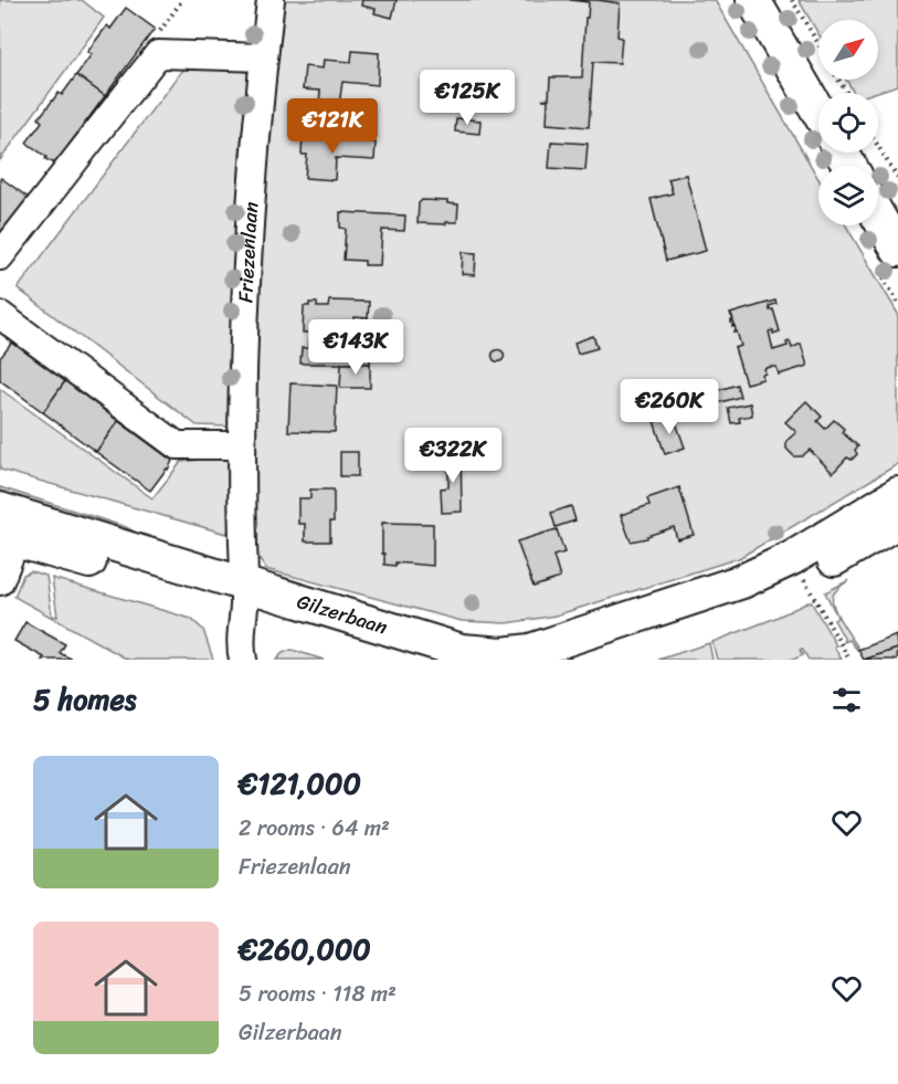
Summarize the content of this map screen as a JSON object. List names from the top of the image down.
{
  "streets": {
    "street": ["Friezenlaan", "Gilzerbaan"]
  },
  "crossings": [
    ["Friezenlaan", "Gilzerbaan"]
  ],
  "north": "top right",
  "page": {
    "price": [
      "€125K",
      "€121K",
      "€143K",
      "€260K",
      "€322K"
    ],
    "heading": "5 homes",
    "list": [
      {
        "name": "€121,000",
        "note": "2 rooms · 64 m² · Friezenlaan"
      },
      {
        "name": "€260,000",
        "note": "5 rooms · 118 m² · Gilzerbaan"
      }
    ]
  }
}
